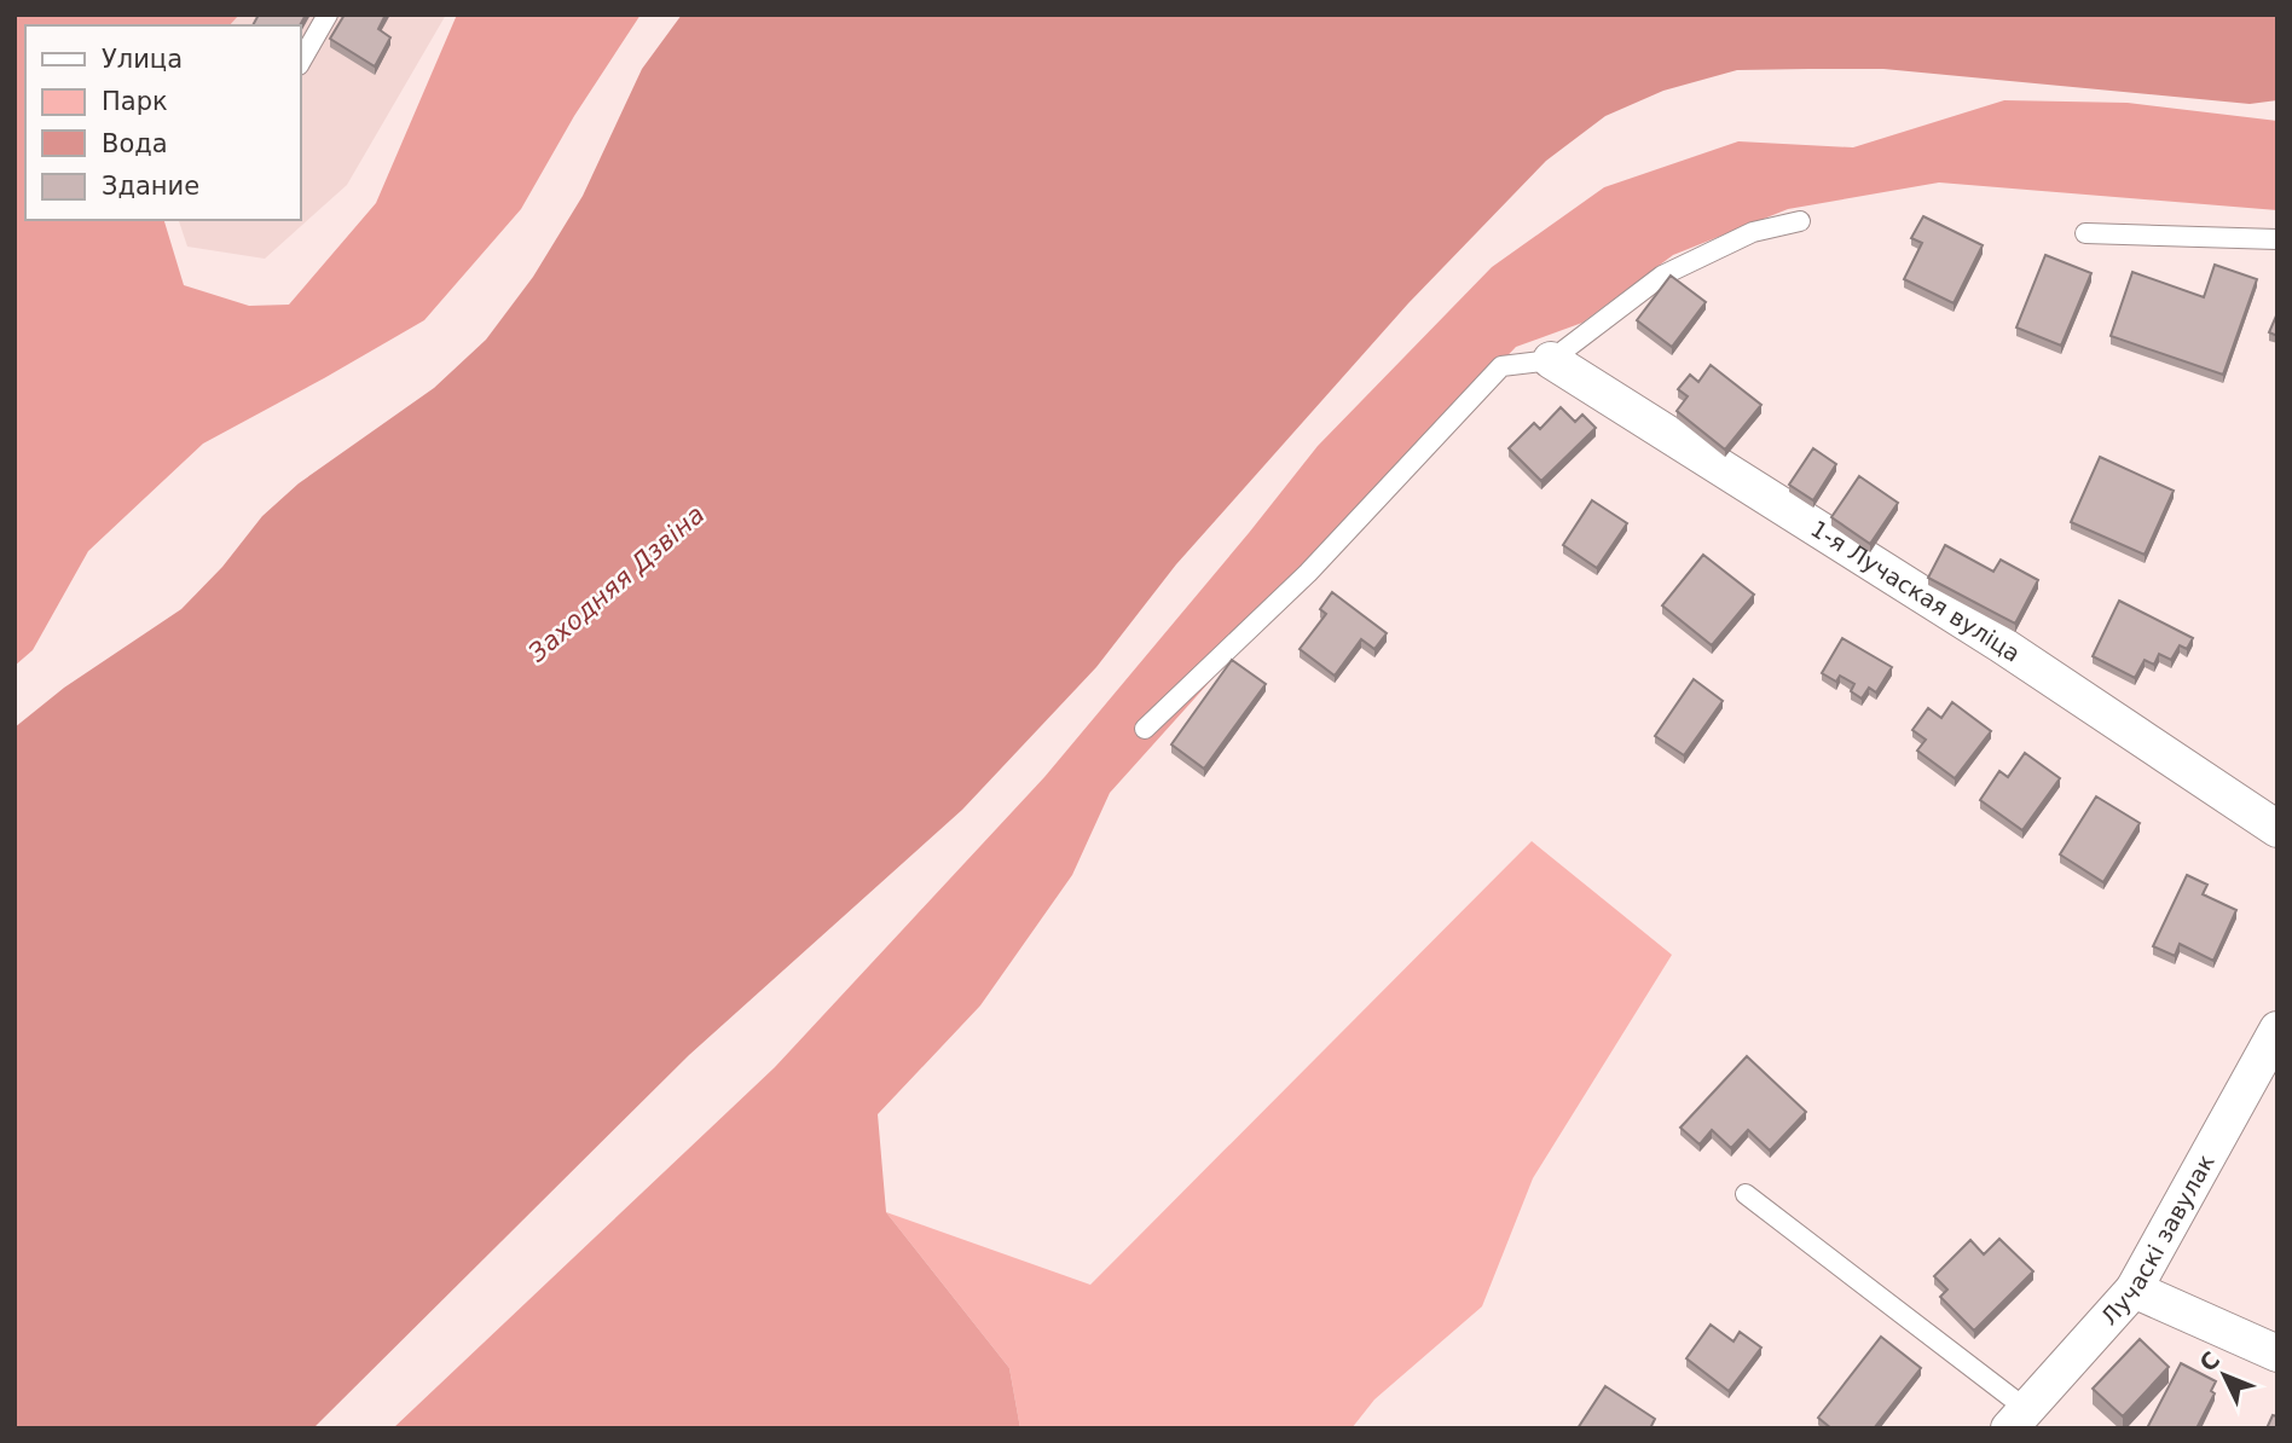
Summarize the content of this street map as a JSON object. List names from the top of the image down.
{
  "streets": {
    "street": ["1-я Лучаская вуліца", "Лучаскі завулак"]
  },
  "water": ["Заходняя Дзвіна"],
  "legend": [
    "Улица",
    "Парк",
    "Вода",
    "Здание"
  ],
  "north": "top left"
}
